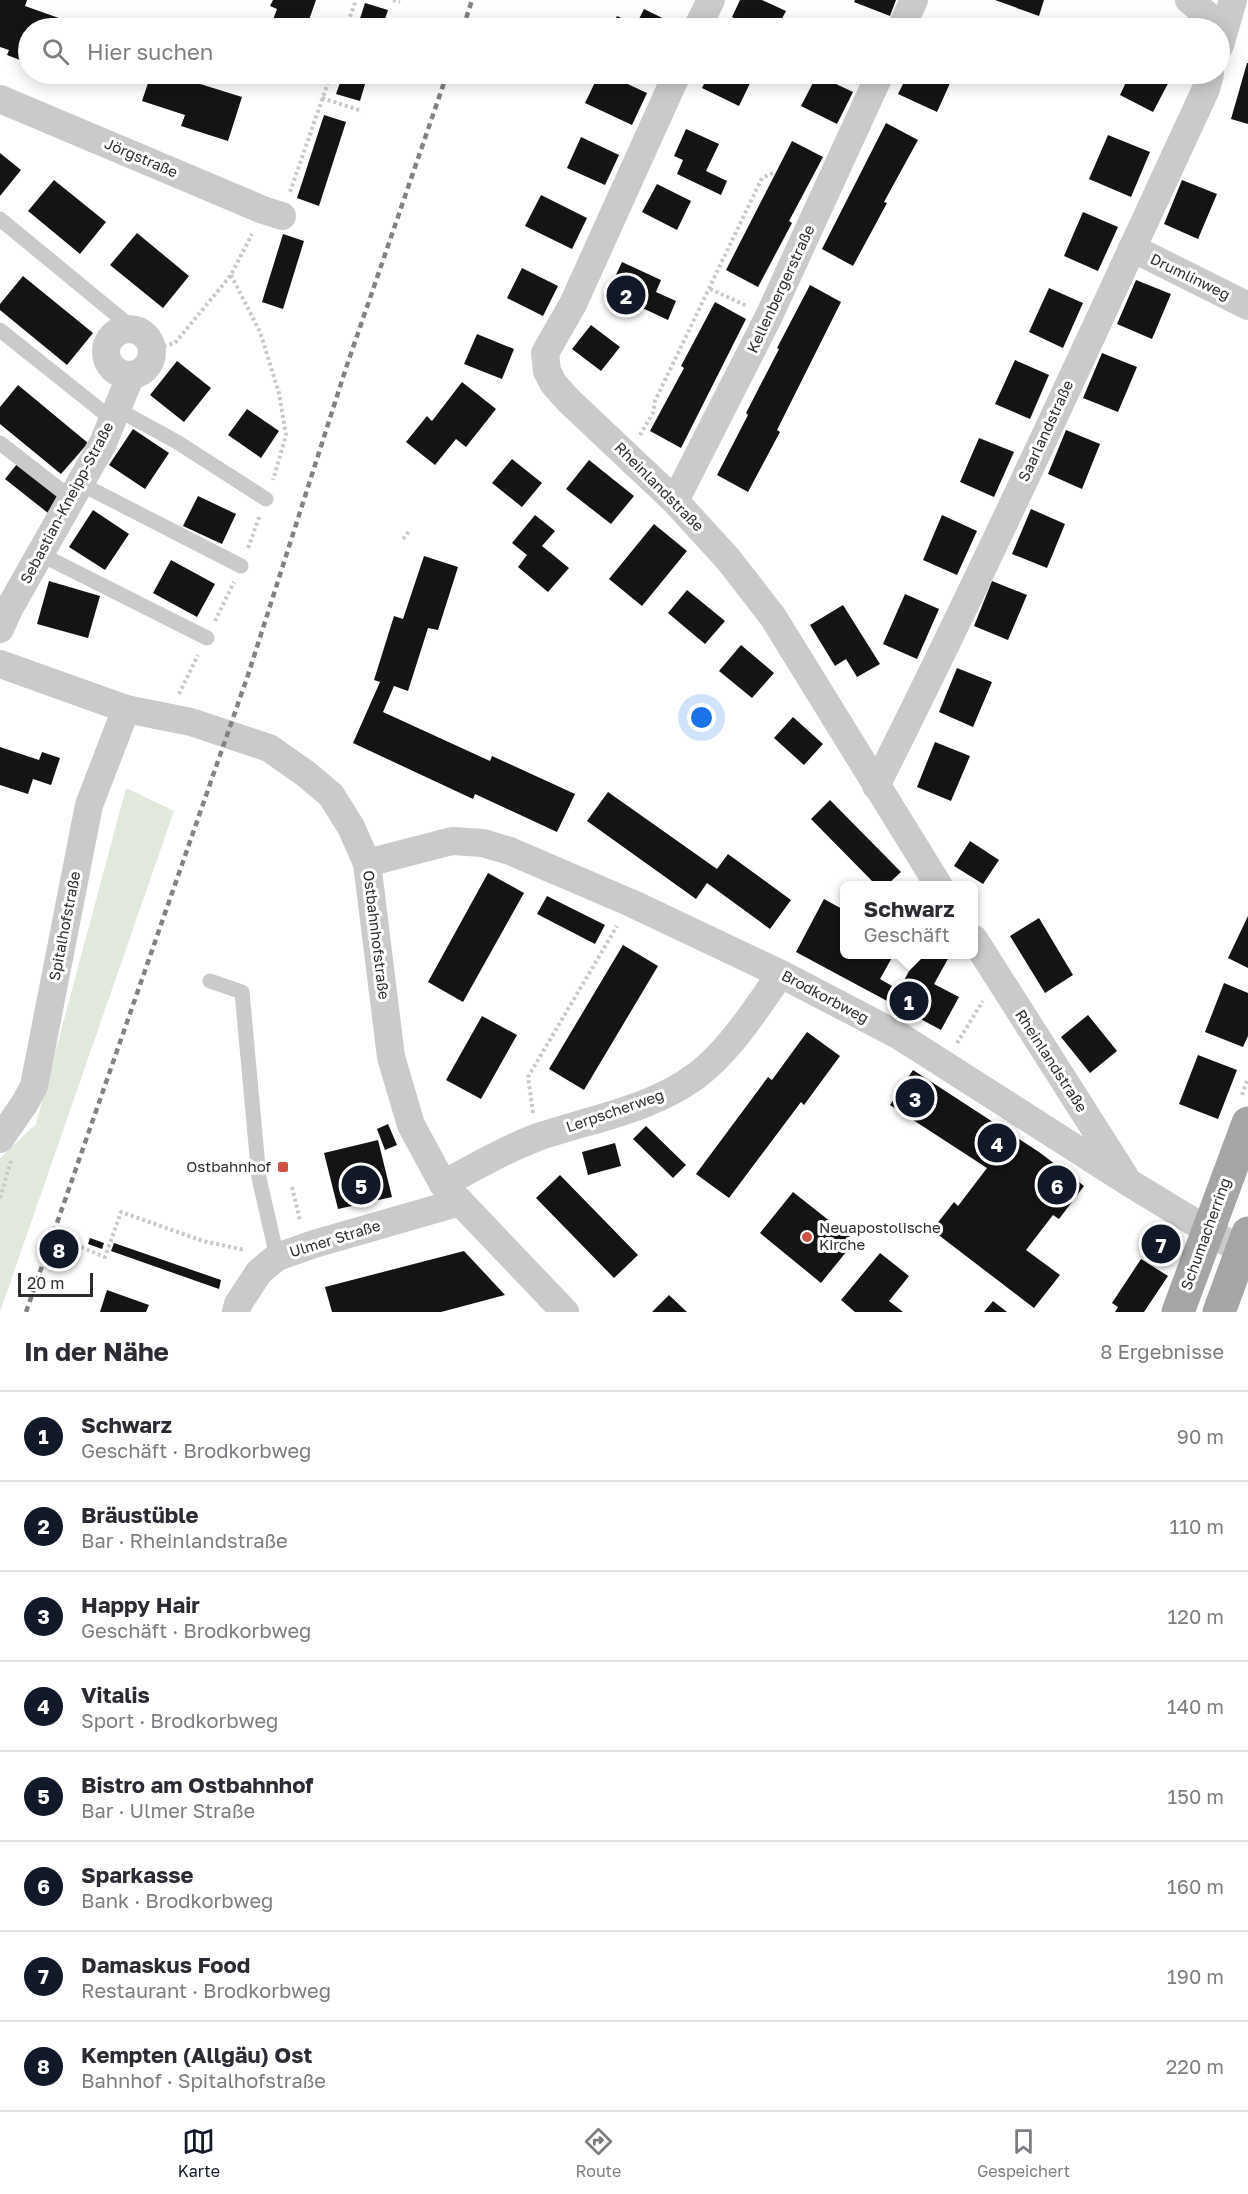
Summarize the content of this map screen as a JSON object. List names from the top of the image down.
{
  "streets": {
    "main road": ["Schumacherring"],
    "street": [
      "Jörgstraße",
      "Drumlinweg",
      "Kellenbergerstraße",
      "Saarlandstraße",
      "Rheinlandstraße",
      "Sebastian-Kneipp-Straße",
      "Spitalhofstraße",
      "Ostbahnhofstraße",
      "Brodkorbweg",
      "Lerpscherweg",
      "Ulmer Straße"
    ]
  },
  "crossings": [
    ["Drumlinweg", "Saarlandstraße"],
    ["Kellenbergerstraße", "Rheinlandstraße"],
    ["Saarlandstraße", "Rheinlandstraße"],
    ["Rheinlandstraße", "Brodkorbweg"],
    ["Spitalhofstraße", "Ostbahnhofstraße"],
    ["Ostbahnhofstraße", "Brodkorbweg"],
    ["Ostbahnhofstraße", "Lerpscherweg"],
    ["Ostbahnhofstraße", "Ulmer Straße"],
    ["Brodkorbweg", "Lerpscherweg"],
    ["Brodkorbweg", "Schumacherring"],
    ["Lerpscherweg", "Ulmer Straße"]
  ],
  "places": {
    "transit": ["Ostbahnhof"],
    "other": ["Neuapostolische Kirche"]
  },
  "scale_bar": "20 m",
  "page": {
    "search": "Hier suchen",
    "pins": [
      "2",
      "1",
      "3",
      "4",
      "5",
      "6",
      "7",
      "8"
    ],
    "popup": ["Schwarz", "Geschäft"],
    "scale": "20 m",
    "heading": ["In der Nähe", "8 Ergebnisse"],
    "list": [
      {
        "mark": "1",
        "name": "Schwarz",
        "note": "Geschäft · Brodkorbweg",
        "value": "90 m"
      },
      {
        "mark": "2",
        "name": "Bräustüble",
        "note": "Bar · Rheinlandstraße",
        "value": "110 m"
      },
      {
        "mark": "3",
        "name": "Happy Hair",
        "note": "Geschäft · Brodkorbweg",
        "value": "120 m"
      },
      {
        "mark": "4",
        "name": "Vitalis",
        "note": "Sport · Brodkorbweg",
        "value": "140 m"
      },
      {
        "mark": "5",
        "name": "Bistro am Ostbahnhof",
        "note": "Bar · Ulmer Straße",
        "value": "150 m"
      },
      {
        "mark": "6",
        "name": "Sparkasse",
        "note": "Bank · Brodkorbweg",
        "value": "160 m"
      },
      {
        "mark": "7",
        "name": "Damaskus Food",
        "note": "Restaurant · Brodkorbweg",
        "value": "190 m"
      },
      {
        "mark": "8",
        "name": "Kempten (Allgäu) Ost",
        "note": "Bahnhof · Spitalhofstraße",
        "value": "220 m"
      }
    ],
    "nav": ["Karte", "Route", "Gespeichert"]
  }
}
